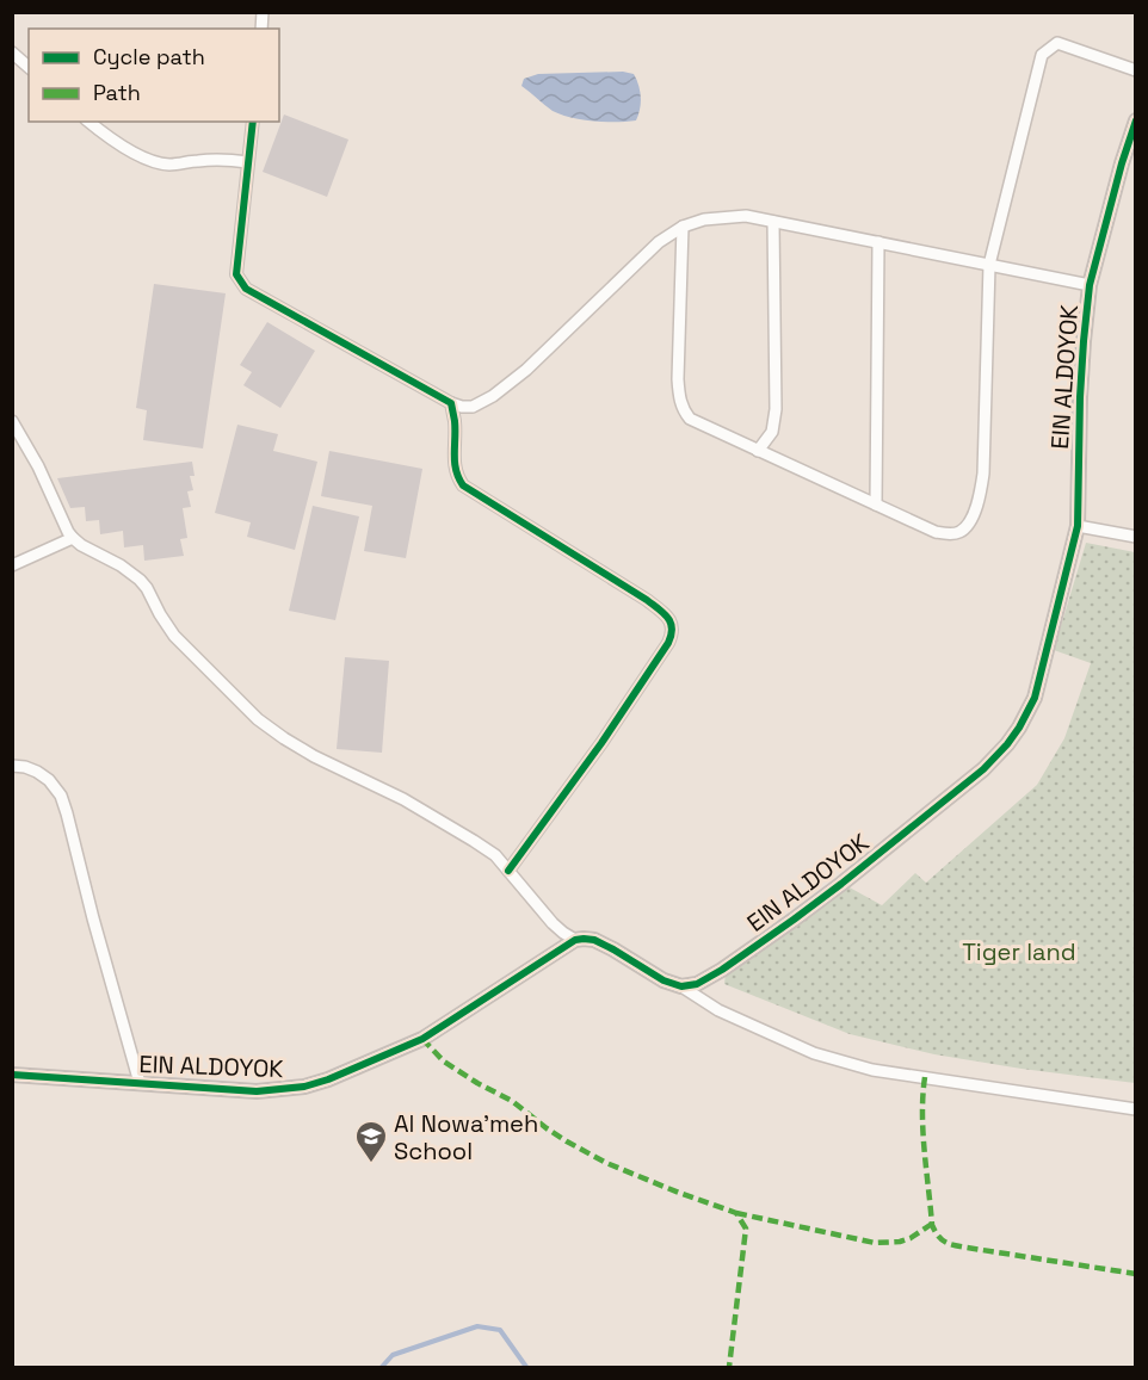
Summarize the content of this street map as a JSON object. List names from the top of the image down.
{
  "streets": {
    "street": ["EIN ALDOYOK"]
  },
  "parks": ["Tiger land"],
  "places": {
    "school or university": ["Al Nowa'meh School"]
  },
  "legend": ["Cycle path", "Path"]
}
